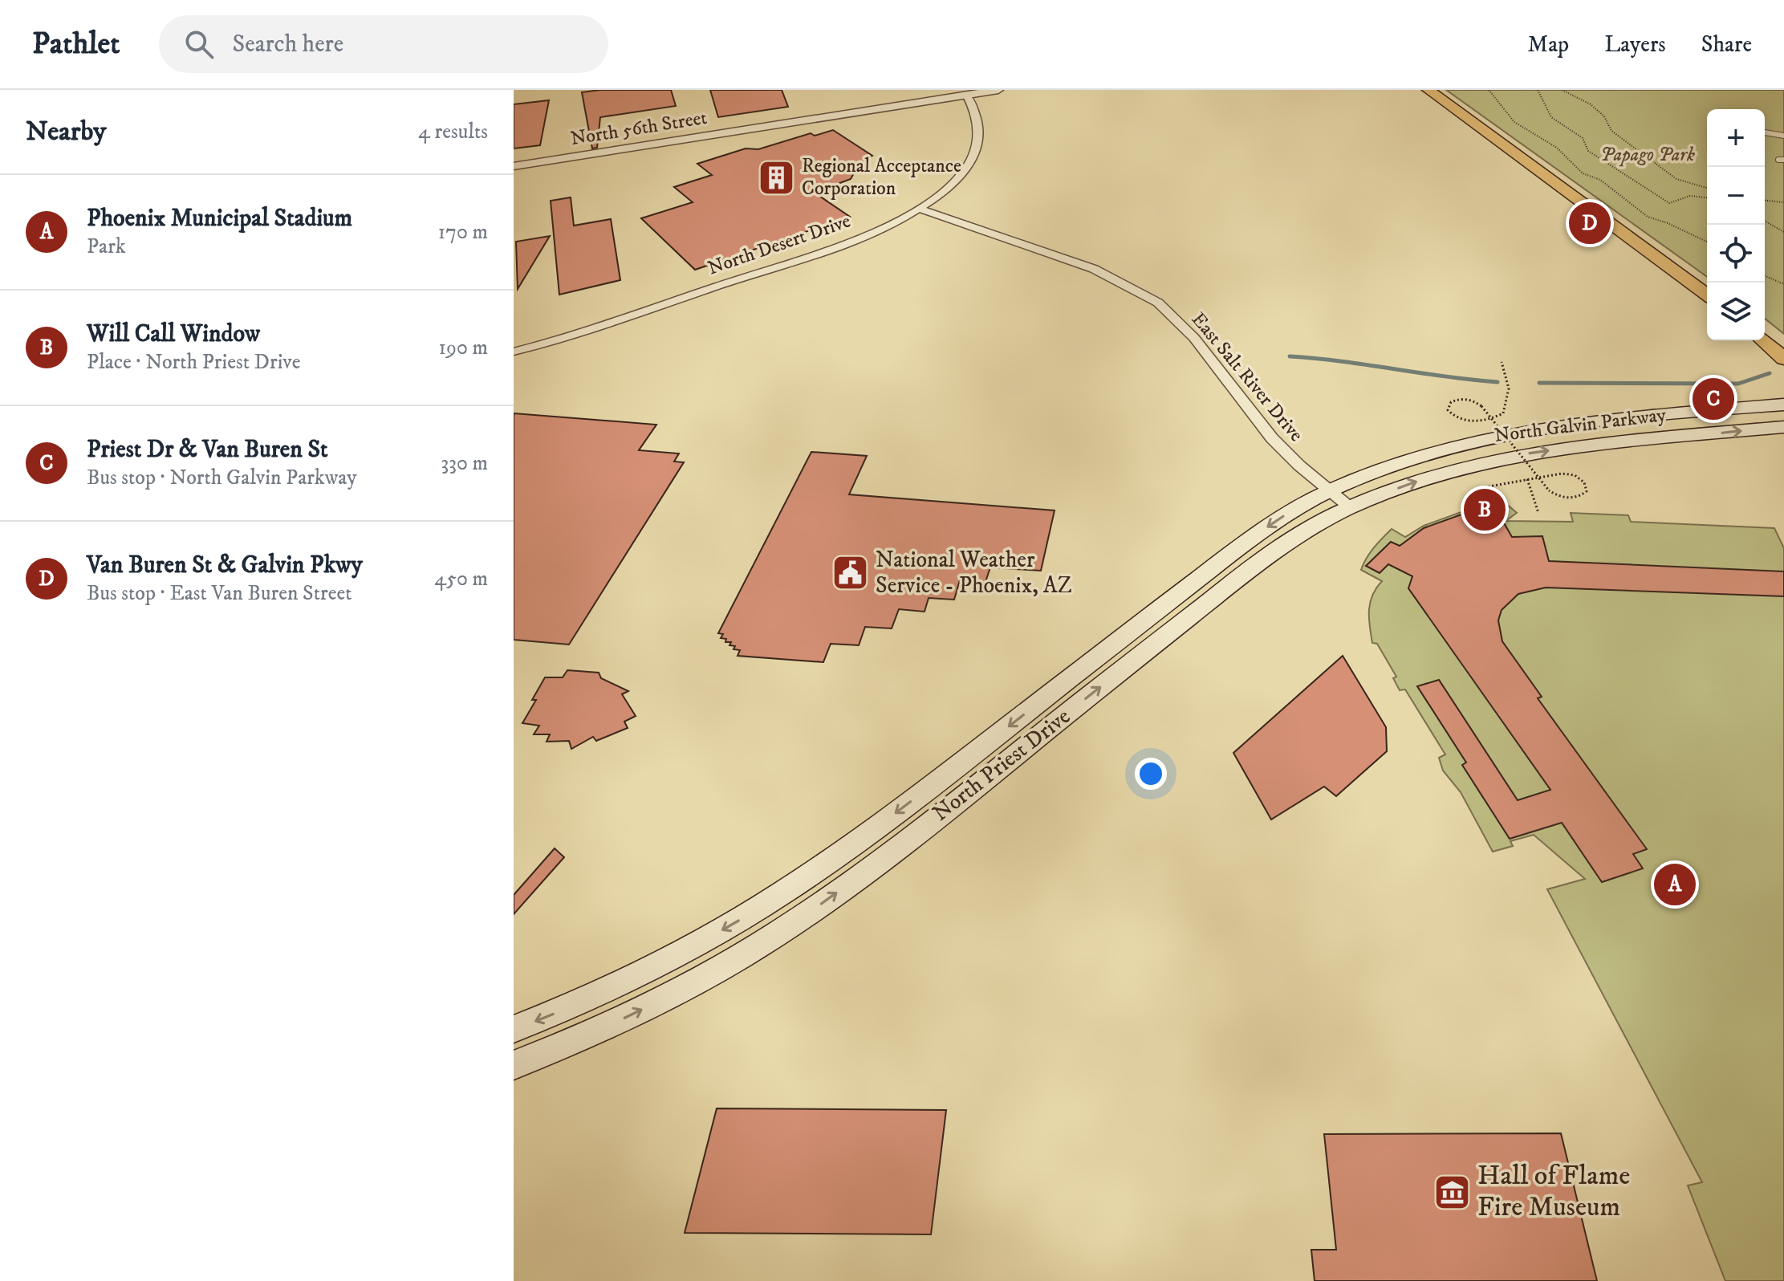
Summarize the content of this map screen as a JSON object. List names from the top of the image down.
{
  "streets": {
    "main road": ["North Galvin Parkway", "North Priest Drive"],
    "street": ["North 56th Street", "North Desert Drive", "East Salt River Drive"]
  },
  "crossings": [
    ["North 56th Street", "North Desert Drive"],
    ["North Desert Drive", "East Salt River Drive"],
    ["East Salt River Drive", "North Priest Drive"],
    ["North Galvin Parkway", "North Priest Drive"]
  ],
  "parks": ["Papago Park"],
  "places": {
    "building": ["Regional Acceptance Corporation"],
    "public building": ["National Weather Service - Phoenix, AZ"],
    "museum": ["Hall of Flame Fire Museum"]
  },
  "page": {
    "header": "Pathlet",
    "search": "Search here",
    "nav": ["Map", "Layers", "Share"],
    "heading": ["Nearby", "4 results"],
    "map_buttons": ["+", "−"],
    "list": [
      {
        "mark": "A",
        "name": "Phoenix Municipal Stadium",
        "note": "Park",
        "value": "170 m"
      },
      {
        "mark": "B",
        "name": "Will Call Window",
        "note": "Place · North Priest Drive",
        "value": "190 m"
      },
      {
        "mark": "C",
        "name": "Priest Dr & Van Buren St",
        "note": "Bus stop · North Galvin Parkway",
        "value": "330 m"
      },
      {
        "mark": "D",
        "name": "Van Buren St & Galvin Pkwy",
        "note": "Bus stop · East Van Buren Street",
        "value": "450 m"
      }
    ],
    "pins": [
      "D",
      "C",
      "B",
      "A"
    ]
  }
}
